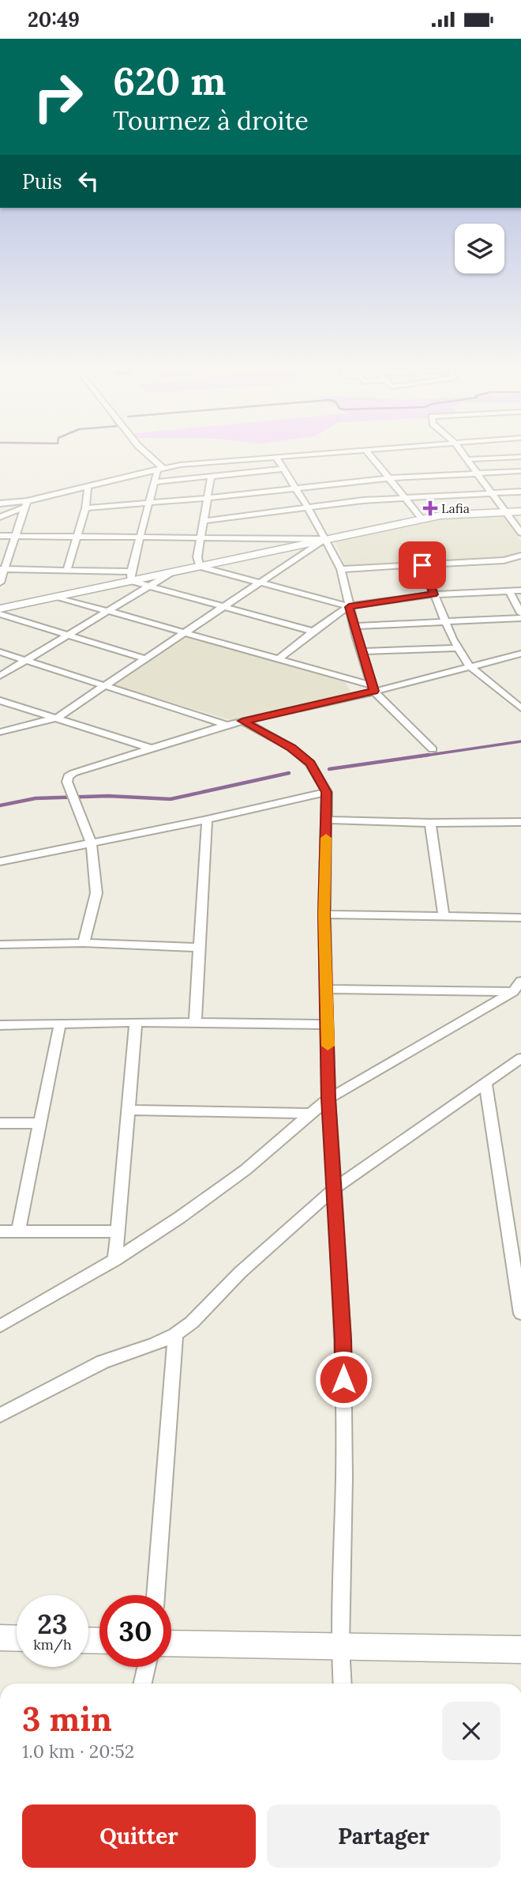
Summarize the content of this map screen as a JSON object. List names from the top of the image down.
{
  "places": {
    "health": ["Lafia"]
  },
  "page": {
    "status": "20:49",
    "turn": ["620 m", "Tournez à droite"],
    "then": "Puis",
    "speed": "23 km/h",
    "limit": "30",
    "heading": ["3 min", "1.0 km · 20:52"],
    "buttons": ["Quitter", "Partager"]
  }
}
